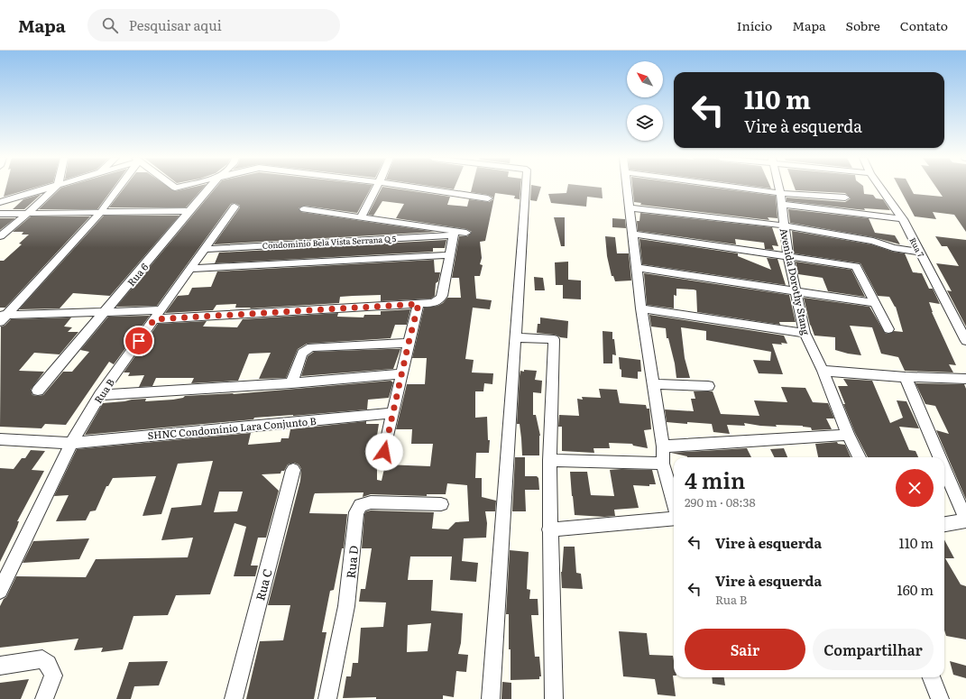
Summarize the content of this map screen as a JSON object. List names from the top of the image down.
{
  "streets": {
    "street": [
      "Condominio Bela Vista Serrana Q 5",
      "Rua 7",
      "Rua 6",
      "Avenida Dorothy Stang",
      "Rua B",
      "SHNC Condomínio Lara Conjunto B",
      "Rua D",
      "Rua C"
    ]
  },
  "crossings": [
    ["Condominio Bela Vista Serrana Q 5", "Rua B"],
    ["Rua B", "SHNC Condomínio Lara Conjunto B"]
  ],
  "north": "top left",
  "page": {
    "header": "Mapa",
    "search": "Pesquisar aqui",
    "nav": [
      "Início",
      "Mapa",
      "Sobre",
      "Contato"
    ],
    "turn": ["110 m", "Vire à esquerda"],
    "heading": ["4 min", "290 m · 08:38"],
    "list": [
      {
        "name": "Vire à esquerda",
        "value": "110 m"
      },
      {
        "name": "Vire à esquerda",
        "note": "Rua B",
        "value": "160 m"
      }
    ],
    "buttons": ["Sair", "Compartilhar"]
  }
}
